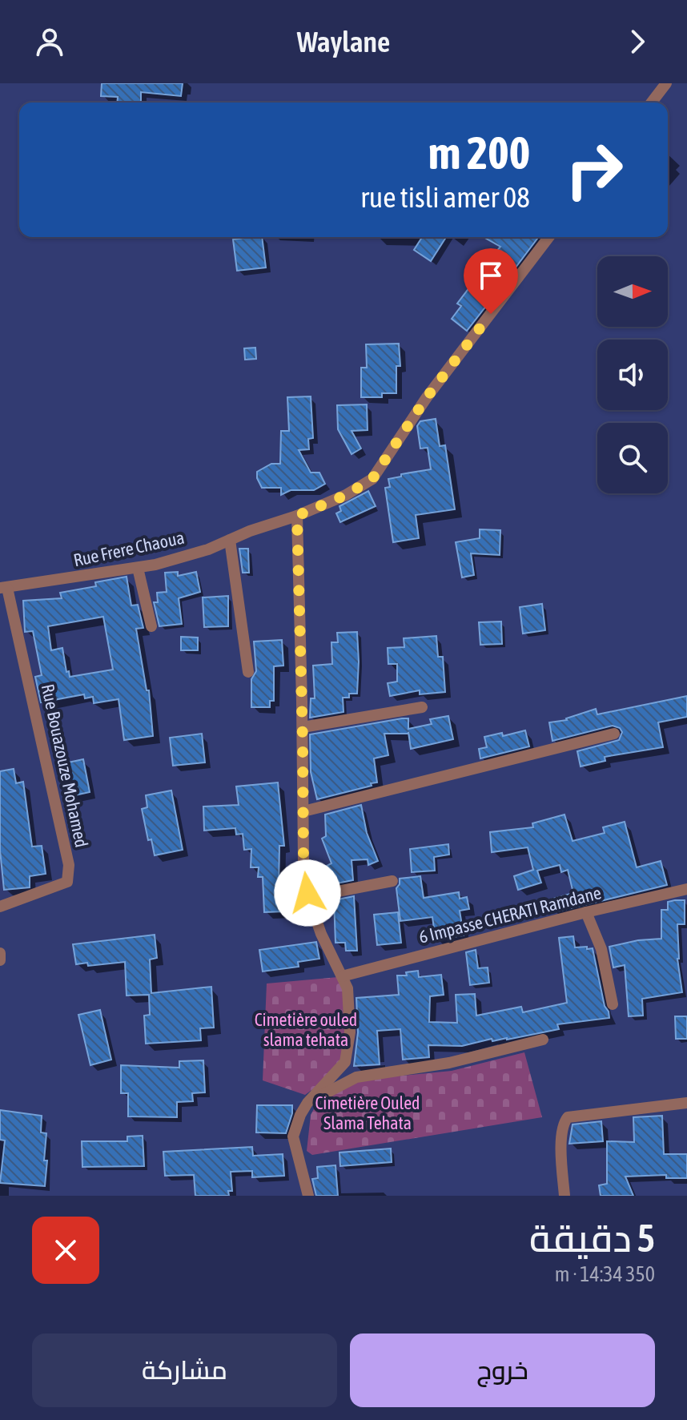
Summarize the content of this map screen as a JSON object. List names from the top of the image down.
{
  "streets": {
    "street": ["Rue Frere Chaoua", "Rue Bouazouze Mohamed", "6 Impasse CHERATI Ramdane"]
  },
  "crossings": [
    ["Rue Frere Chaoua", "Rue Bouazouze Mohamed"]
  ],
  "parks": ["Cimetière ouled slama tehata", "Cimetière Ouled Slama Tehata"],
  "north": "right",
  "page": {
    "header": "Waylane",
    "turn": ["200 m", "08 rue tisli amer"],
    "heading": ["5 دقيقة", "350 m · 14:34"],
    "buttons": ["خروج", "مشاركة"]
  }
}
